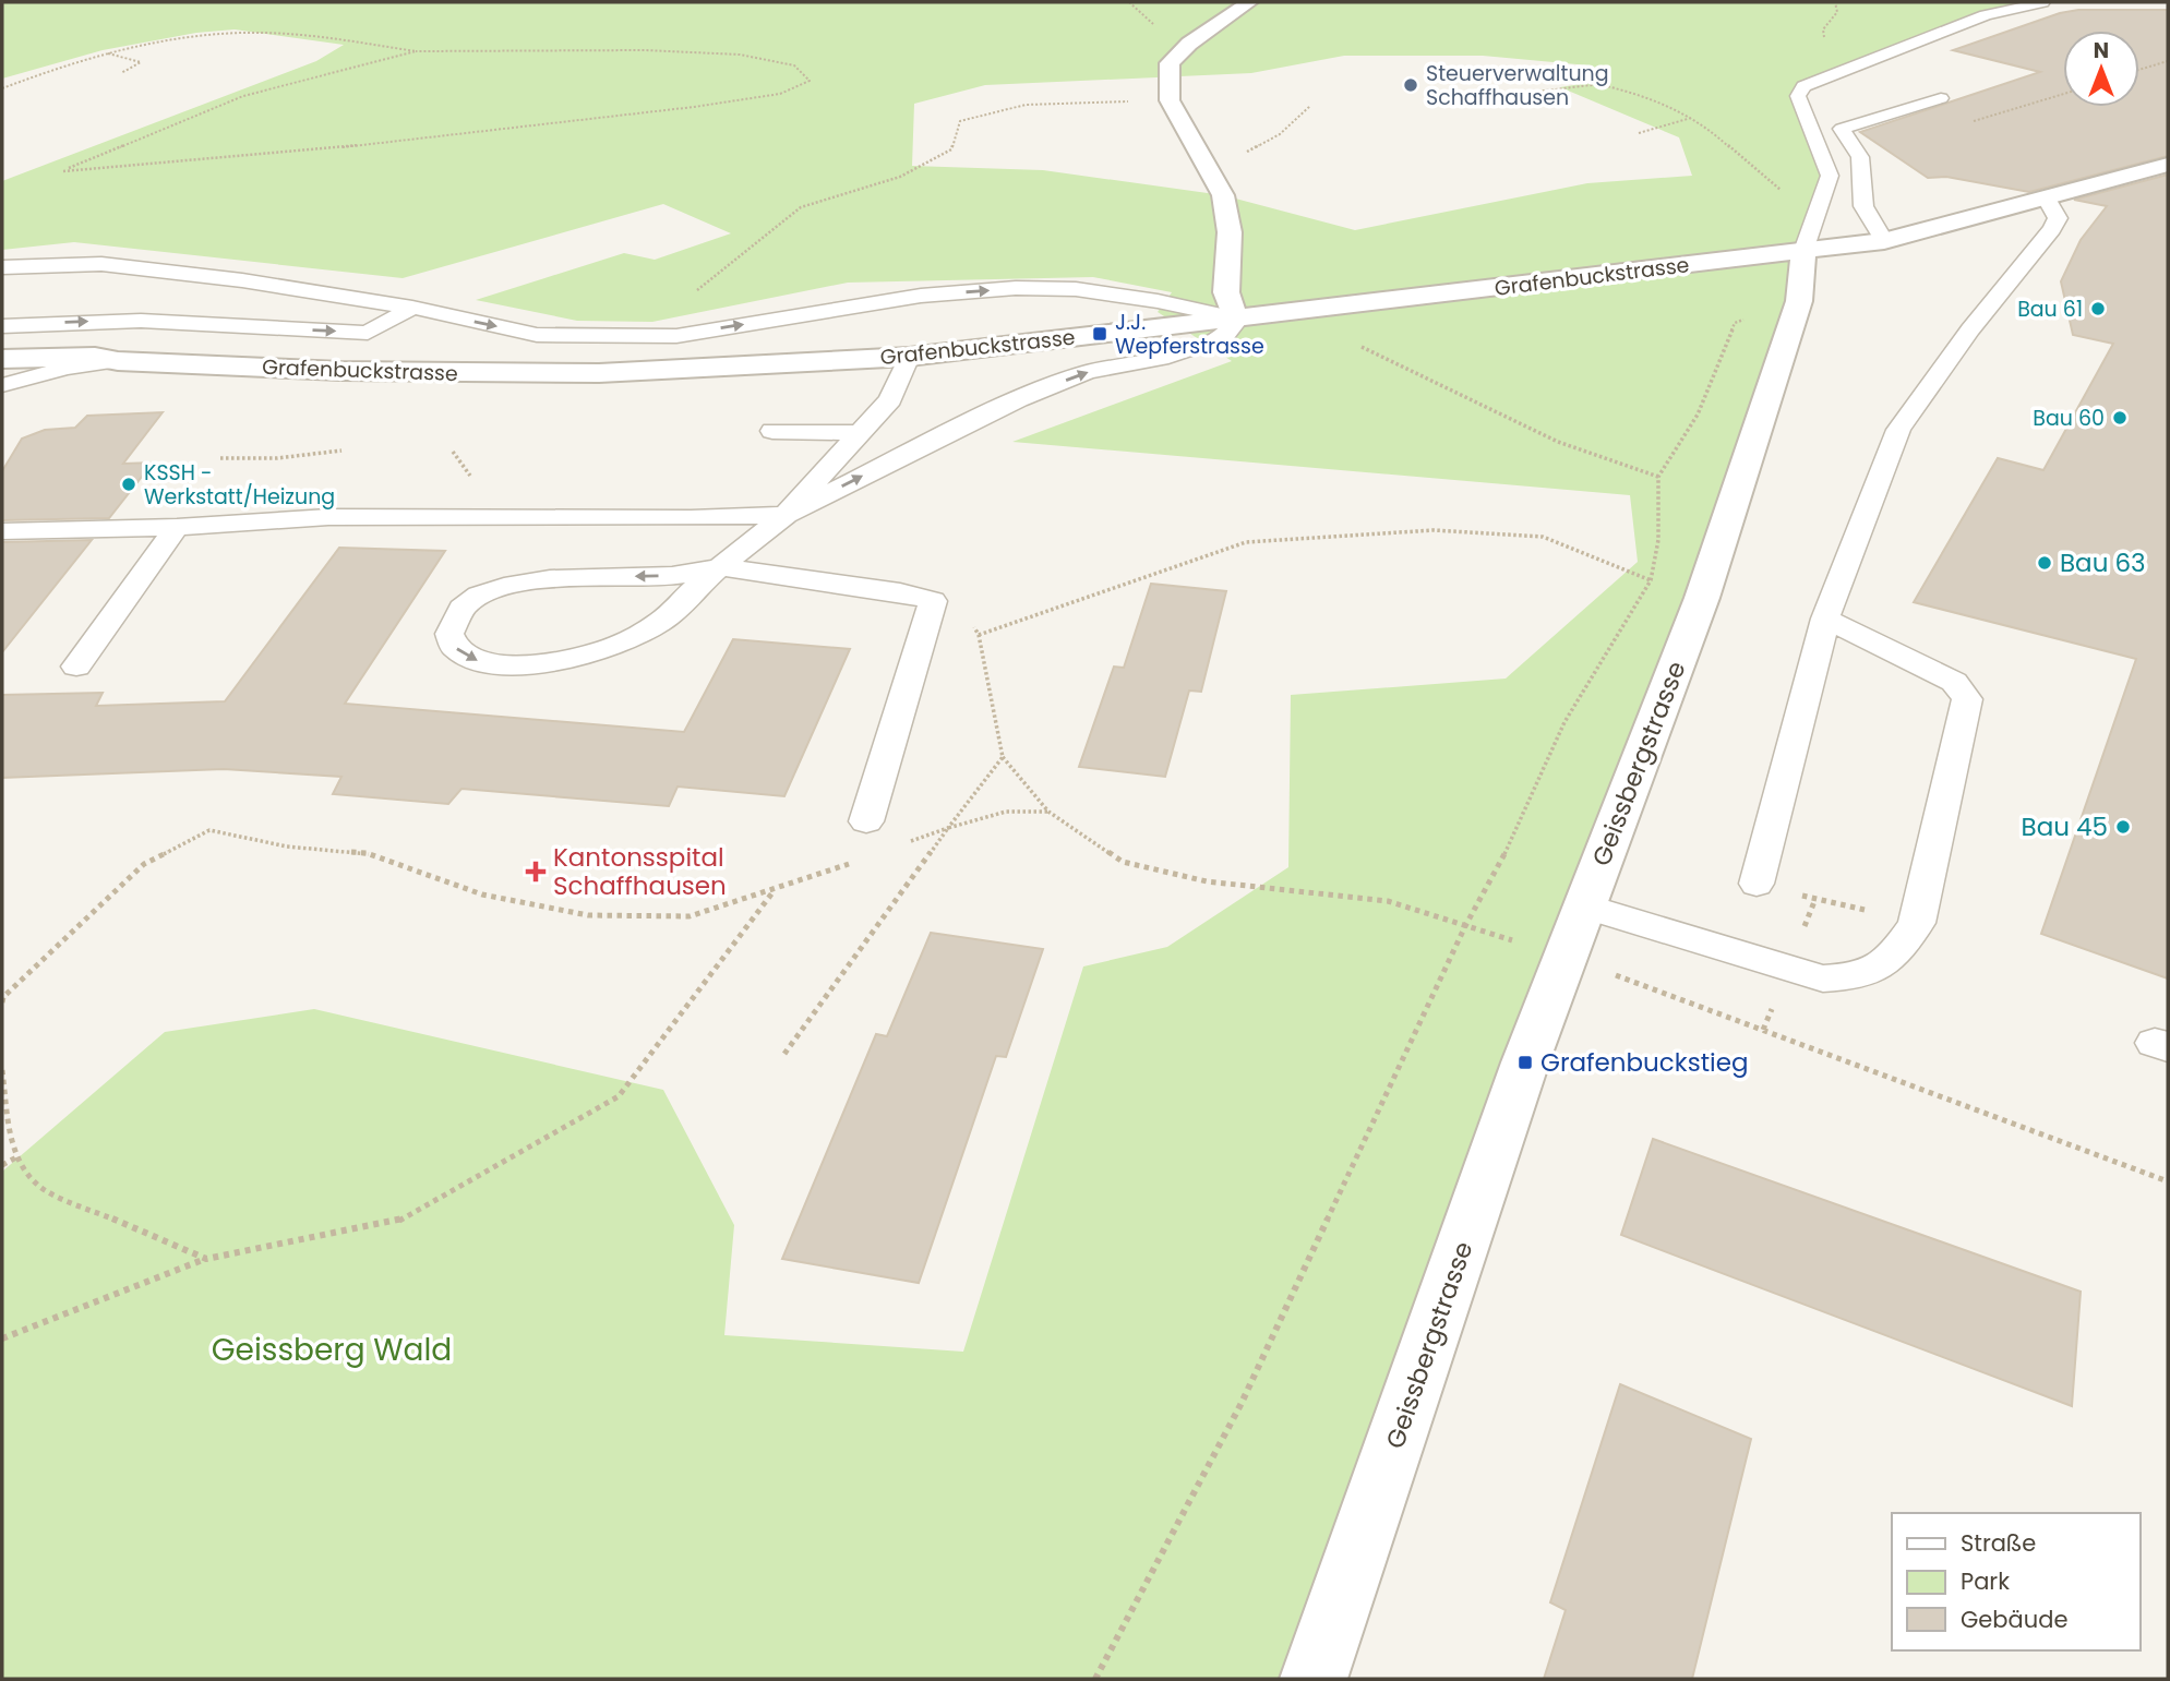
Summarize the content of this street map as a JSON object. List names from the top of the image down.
{
  "streets": {
    "street": ["Grafenbuckstrasse", "Geissbergstrasse"]
  },
  "crossings": [
    ["Grafenbuckstrasse", "Geissbergstrasse"]
  ],
  "parks": ["Geissberg Wald"],
  "places": {
    "other": [
      "Steuerverwaltung Schaffhausen",
      "Bau 61",
      "Bau 60",
      "KSSH - Werkstatt/Heizung",
      "Bau 63",
      "Bau 45"
    ],
    "transit": ["J.J. Wepferstrasse", "Grafenbuckstieg"],
    "health": ["Kantonsspital Schaffhausen"]
  },
  "legend": ["Straße", "Park", "Gebäude"],
  "north": "top"
}
